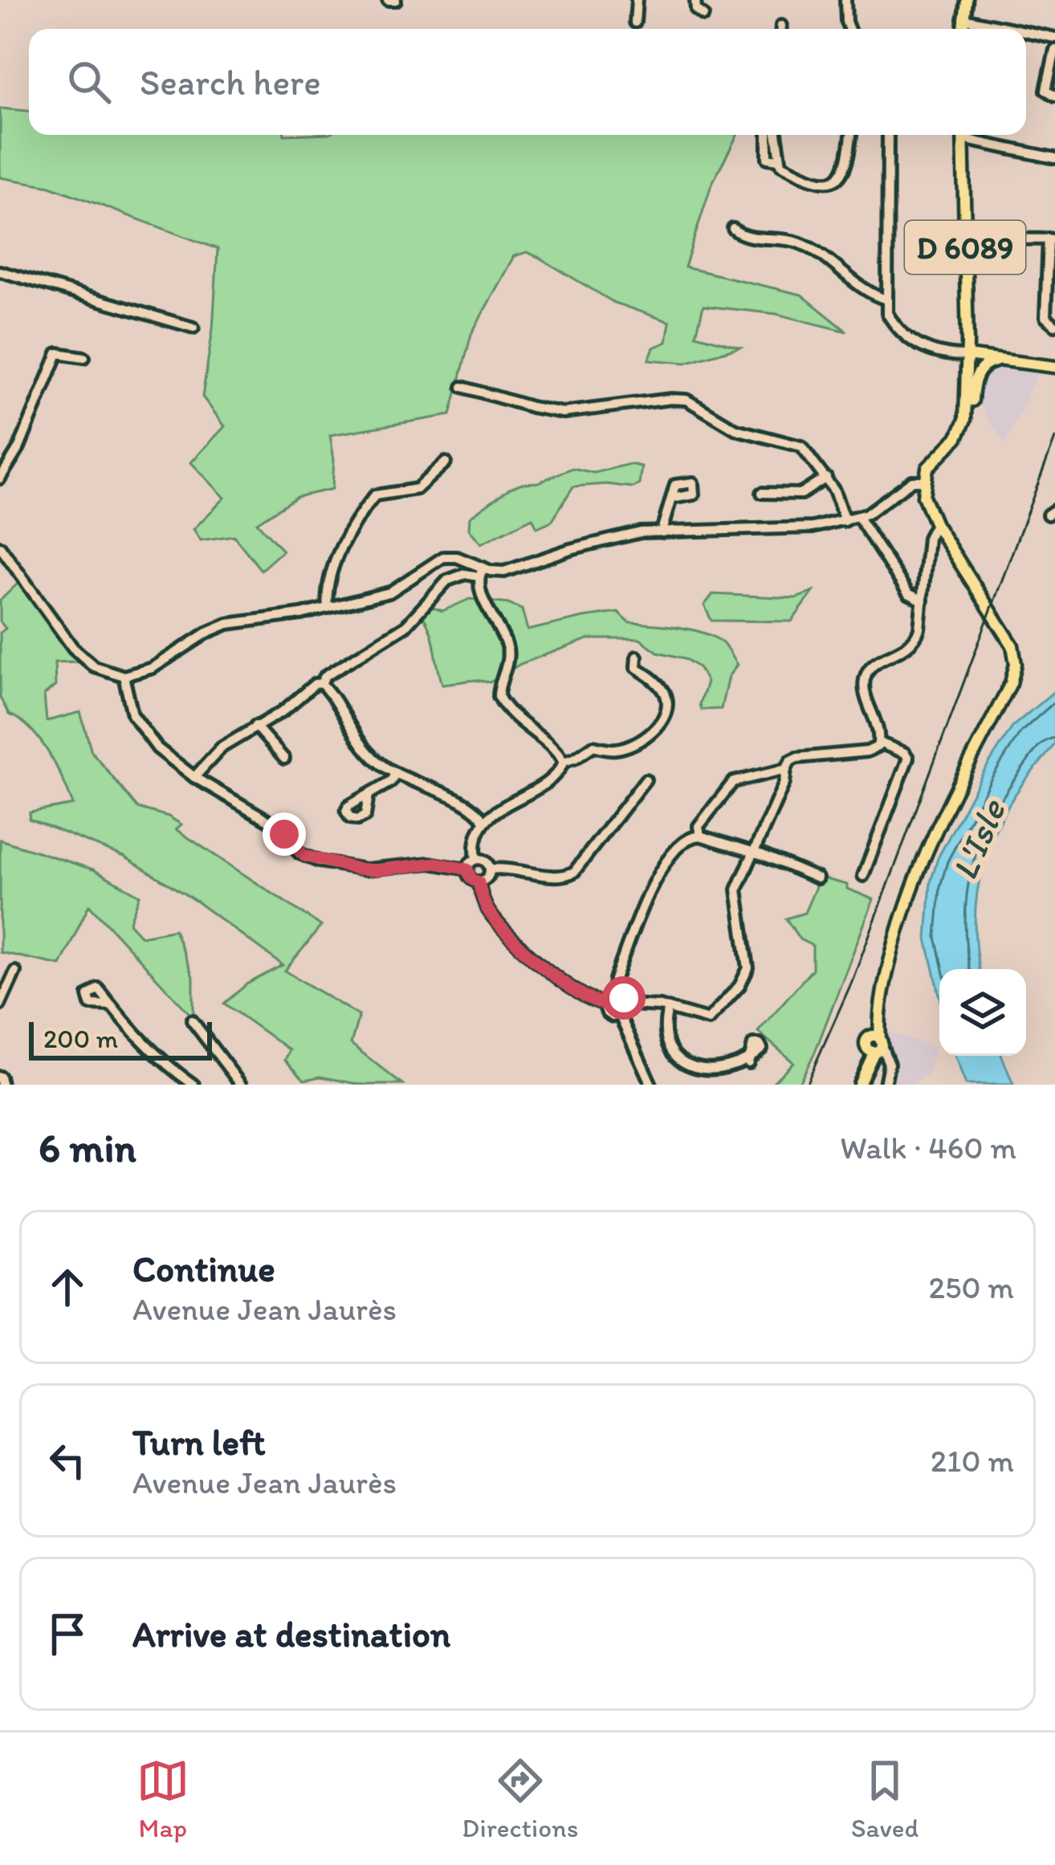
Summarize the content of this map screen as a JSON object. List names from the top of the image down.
{
  "streets": {
    "main road": ["D 6089"]
  },
  "water": ["L'Isle"],
  "scale_bar": "200 m",
  "page": {
    "search": "Search here",
    "scale": "200 m",
    "heading": ["6 min", "Walk · 460 m"],
    "list": [
      ["Continue", "Avenue Jean Jaurès", "250 m"],
      ["Turn left", "Avenue Jean Jaurès", "210 m"],
      "Arrive at destination"
    ],
    "nav": ["Map", "Directions", "Saved"]
  }
}
